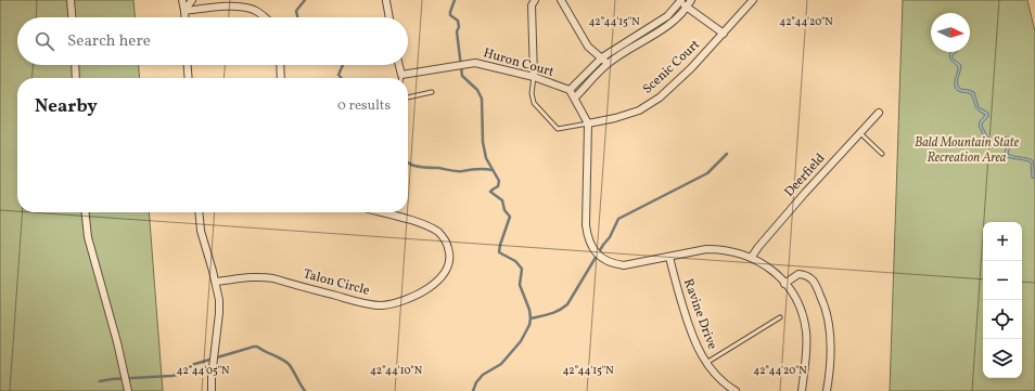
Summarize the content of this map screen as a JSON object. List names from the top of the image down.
{
  "streets": {
    "street": [
      "Huron Court",
      "Scenic Court",
      "Deerfield",
      "Talon Circle",
      "Ravine Drive"
    ]
  },
  "parks": ["Bald Mountain State Recreation Area"],
  "north": "right",
  "page": {
    "search": "Search here",
    "heading": ["Nearby", "0 results"],
    "map_buttons": ["+", "−"]
  },
  "coordinates": [
    "42°44'15\"N",
    "42°44'20\"N",
    "42°44'05\"N",
    "42°44'10\"N"
  ]
}
